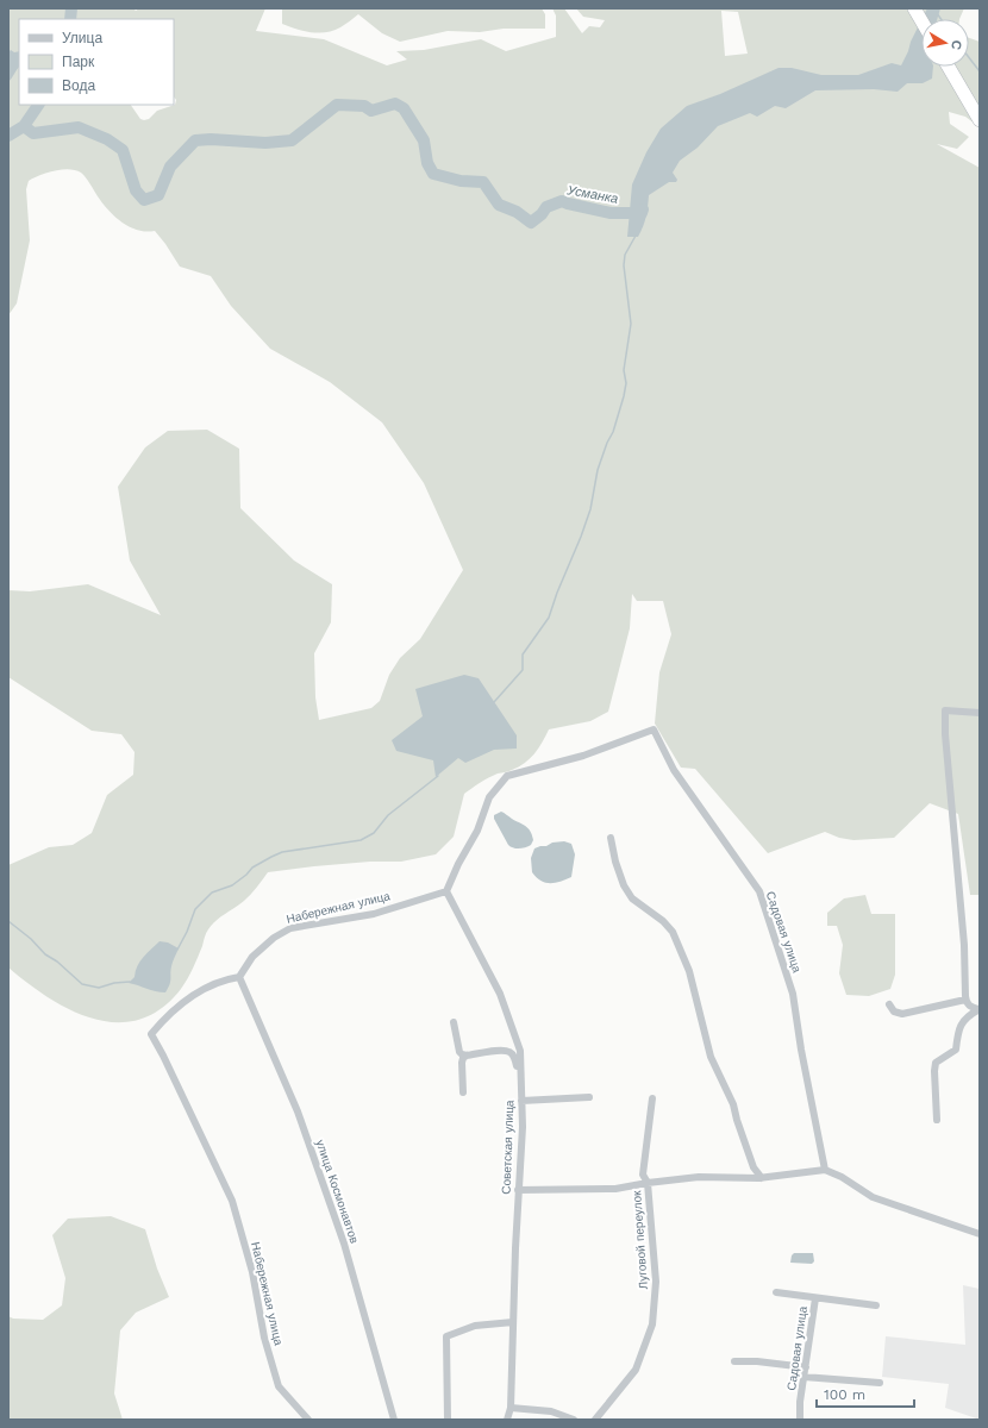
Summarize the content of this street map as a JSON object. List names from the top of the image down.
{
  "streets": {
    "street": [
      "Набережная улица",
      "Садовая улица",
      "Советская улица",
      "улица Космонавтов",
      "Луговой переулок"
    ]
  },
  "crossings": [
    ["Набережная улица", "Садовая улица"],
    ["Набережная улица", "Советская улица"],
    ["Набережная улица", "улица Космонавтов"],
    ["Садовая улица", "Советская улица"]
  ],
  "water": ["Усманка"],
  "legend": ["Улица", "Парк", "Вода"],
  "scale_bar": "100 m",
  "north": "right"
}
